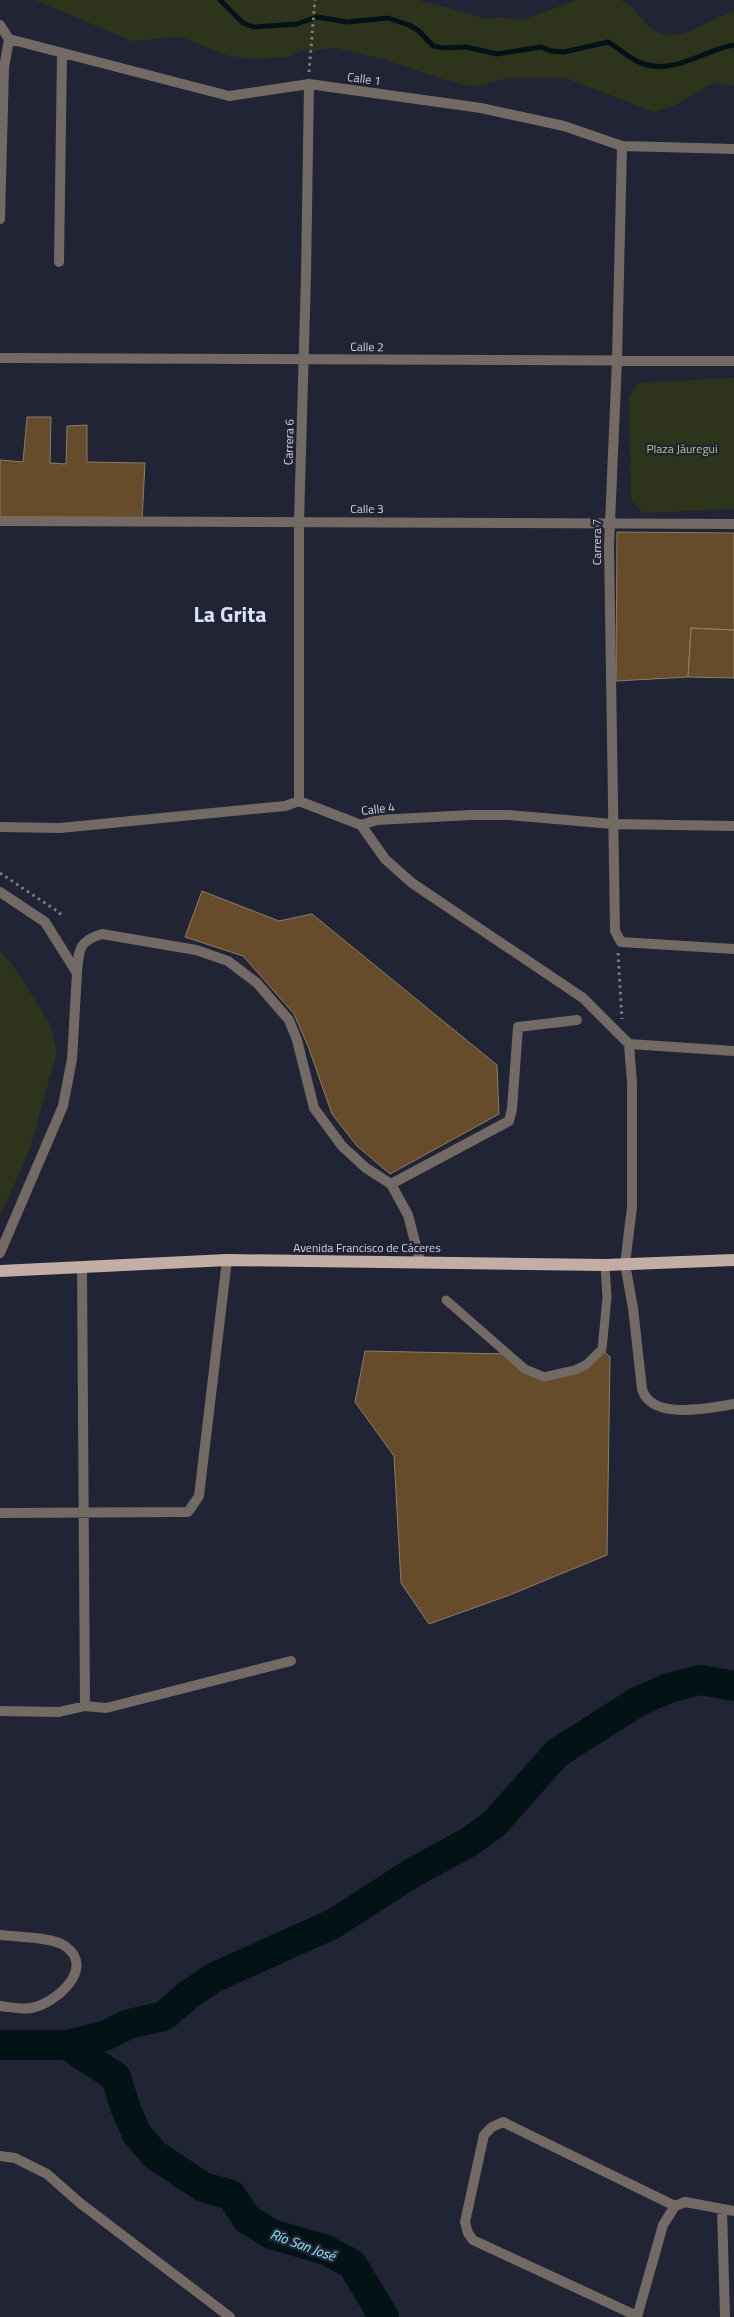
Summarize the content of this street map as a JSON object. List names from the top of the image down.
{
  "streets": {
    "main road": ["Avenida Francisco de Cáceres"],
    "street": [
      "Calle 1",
      "Calle 2",
      "Carrera 6",
      "Calle 3",
      "Carrera 7",
      "Calle 4"
    ]
  },
  "crossings": [
    ["Calle 1", "Carrera 6"],
    ["Calle 1", "Carrera 7"],
    ["Calle 2", "Carrera 6"],
    ["Calle 2", "Carrera 7"],
    ["Carrera 6", "Calle 3"],
    ["Carrera 6", "Calle 4"],
    ["Calle 3", "Carrera 7"],
    ["Carrera 7", "Calle 4"]
  ],
  "districts": ["La Grita"],
  "water": ["Río San José"],
  "parks": ["Plaza Jáuregui"]
}
